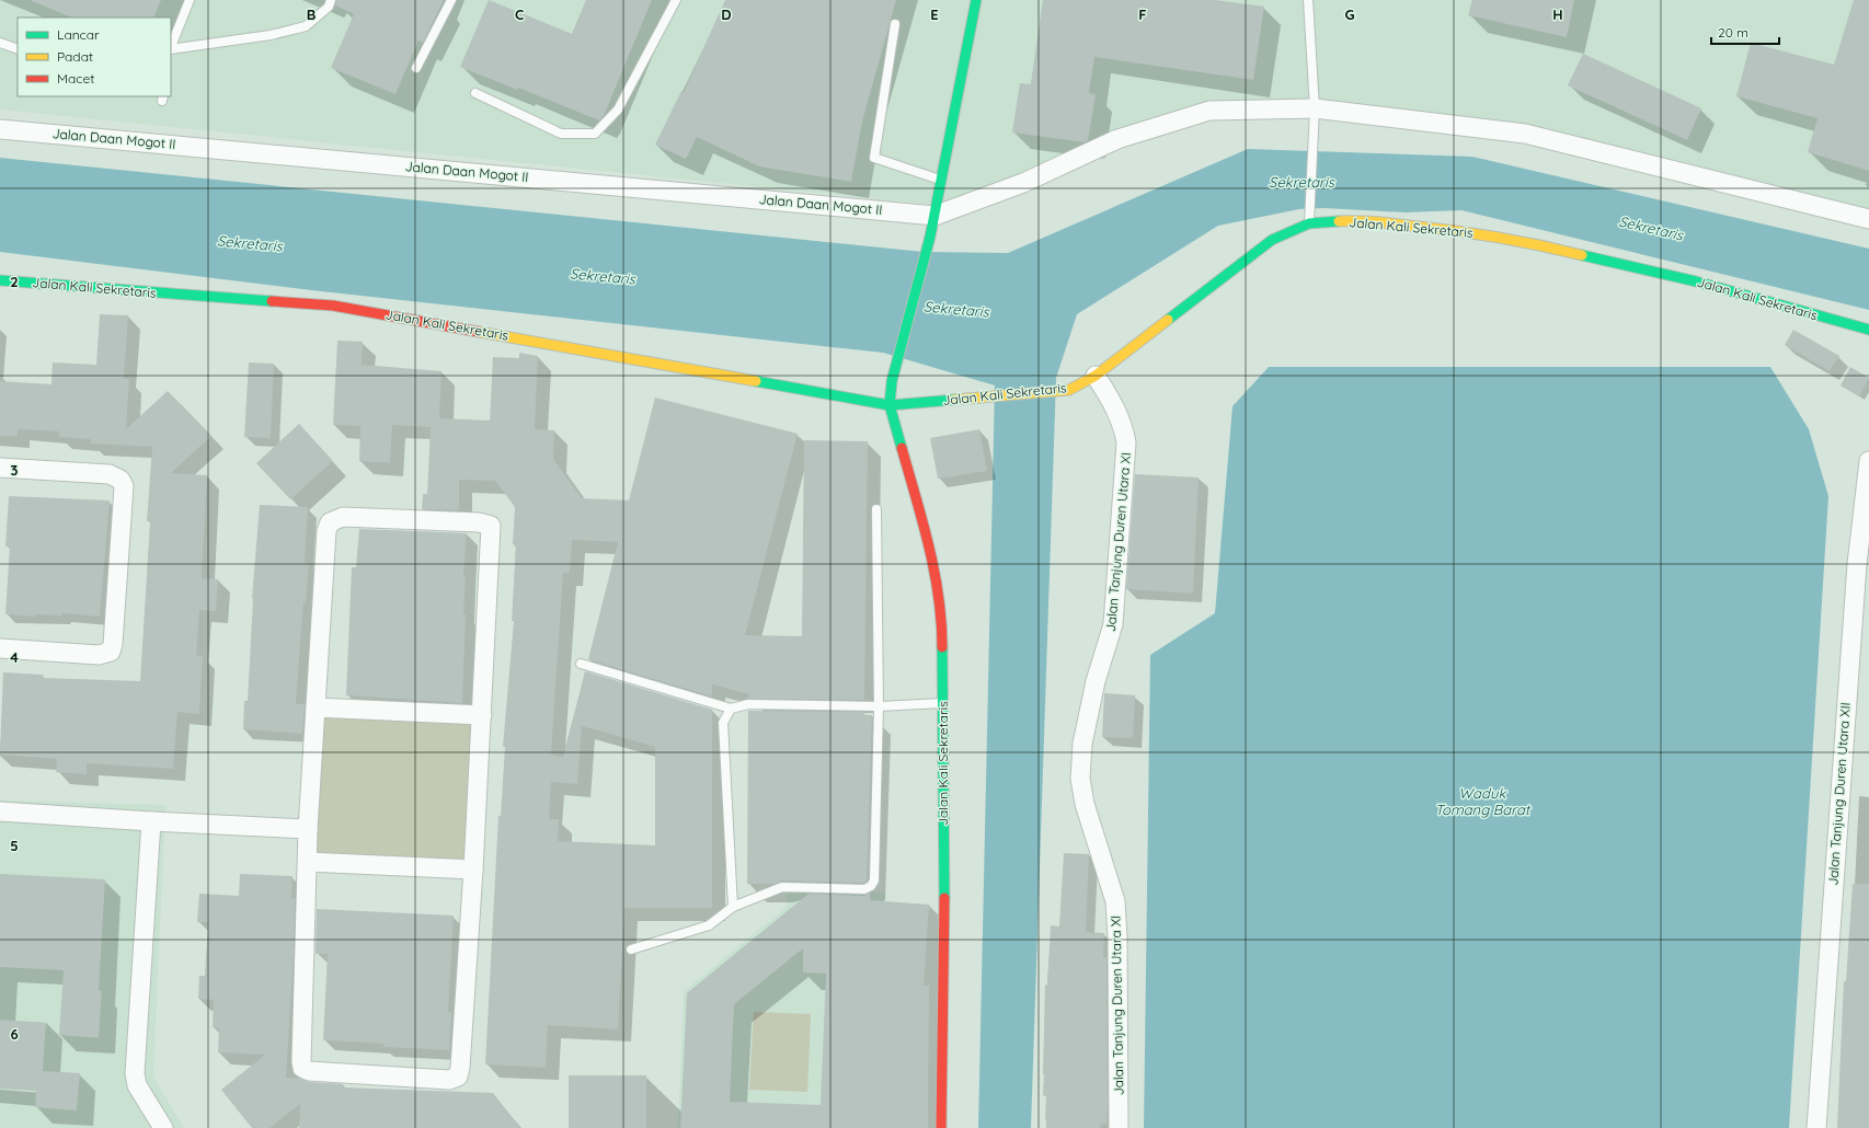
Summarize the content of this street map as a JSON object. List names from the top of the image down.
{
  "streets": {
    "street": [
      "Jalan Daan Mogot II",
      "Jalan Kali Sekretaris",
      "Jalan Tanjung Duren Utara XI",
      "Jalan Tanjung Duren Utara XII"
    ]
  },
  "crossings": [
    ["Jalan Kali Sekretaris", "Jalan Tanjung Duren Utara XI"]
  ],
  "water": ["Sekretaris", "Waduk Tomang Barat"],
  "legend": ["Lancar", "Padat", "Macet"],
  "scale_bar": "20 m",
  "grid": {
    "columns": [
      "B",
      "C",
      "D",
      "E",
      "F",
      "G",
      "H"
    ],
    "rows": [
      "2",
      "3",
      "4",
      "5",
      "6"
    ]
  }
}
